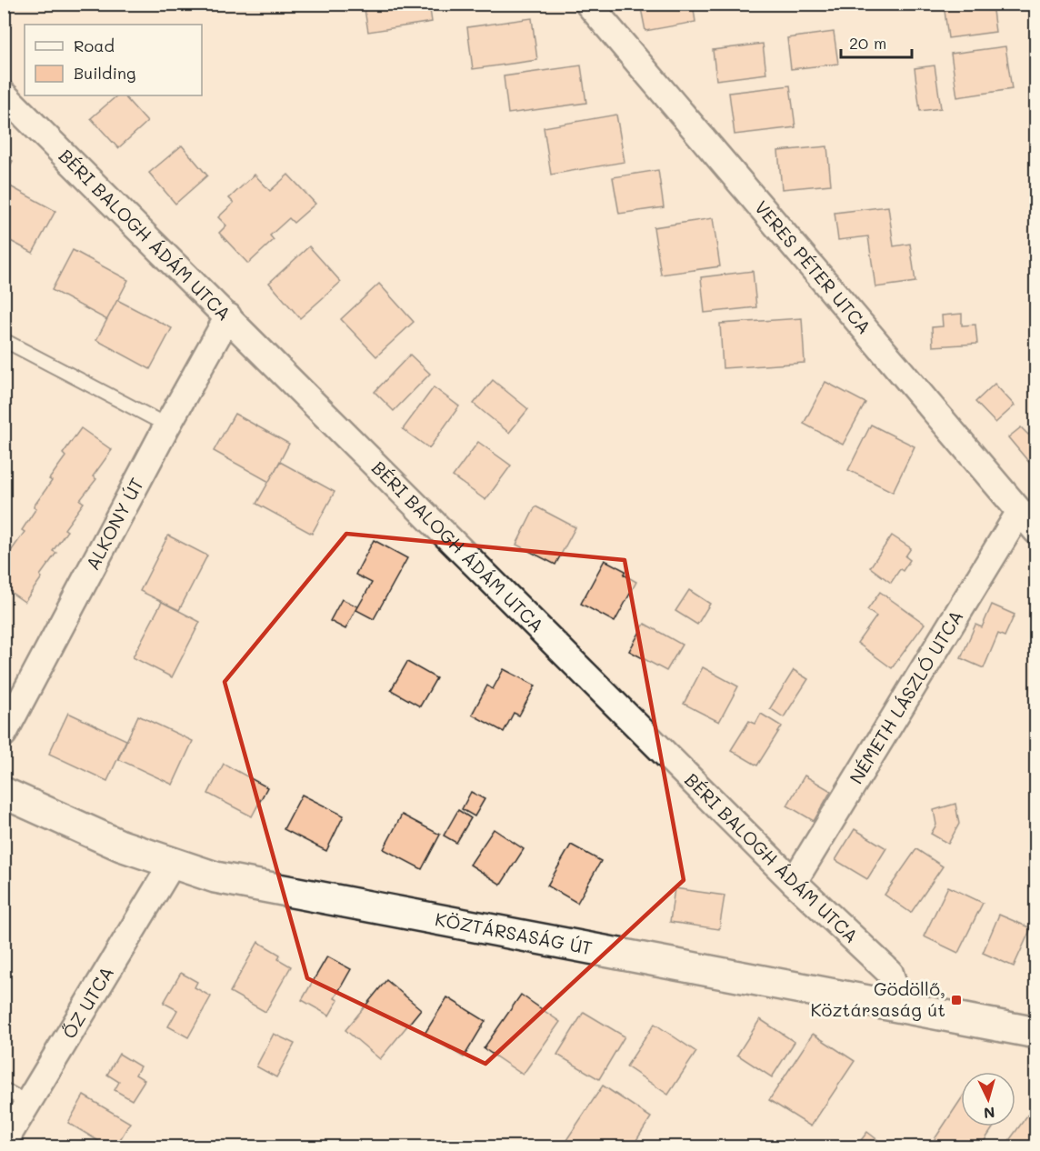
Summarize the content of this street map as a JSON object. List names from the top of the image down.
{
  "streets": {
    "main road": ["KÖZTÁRSASÁG ÚT"],
    "street": [
      "BÉRI BALOGH ÁDÁM UTCA",
      "VERES PÉTER UTCA",
      "ALKONY ÚT",
      "NÉMETH LÁSZLÓ UTCA",
      "ŐZ UTCA"
    ]
  },
  "crossings": [
    ["BÉRI BALOGH ÁDÁM UTCA", "ALKONY ÚT"],
    ["BÉRI BALOGH ÁDÁM UTCA", "NÉMETH LÁSZLÓ UTCA"],
    ["BÉRI BALOGH ÁDÁM UTCA", "KÖZTÁRSASÁG ÚT"],
    ["VERES PÉTER UTCA", "NÉMETH LÁSZLÓ UTCA"],
    ["KÖZTÁRSASÁG ÚT", "ŐZ UTCA"]
  ],
  "places": {
    "transit": ["Gödöllő, Köztársaság út"]
  },
  "legend": ["Road", "Building"],
  "scale_bar": "20 m",
  "north": "bottom"
}
